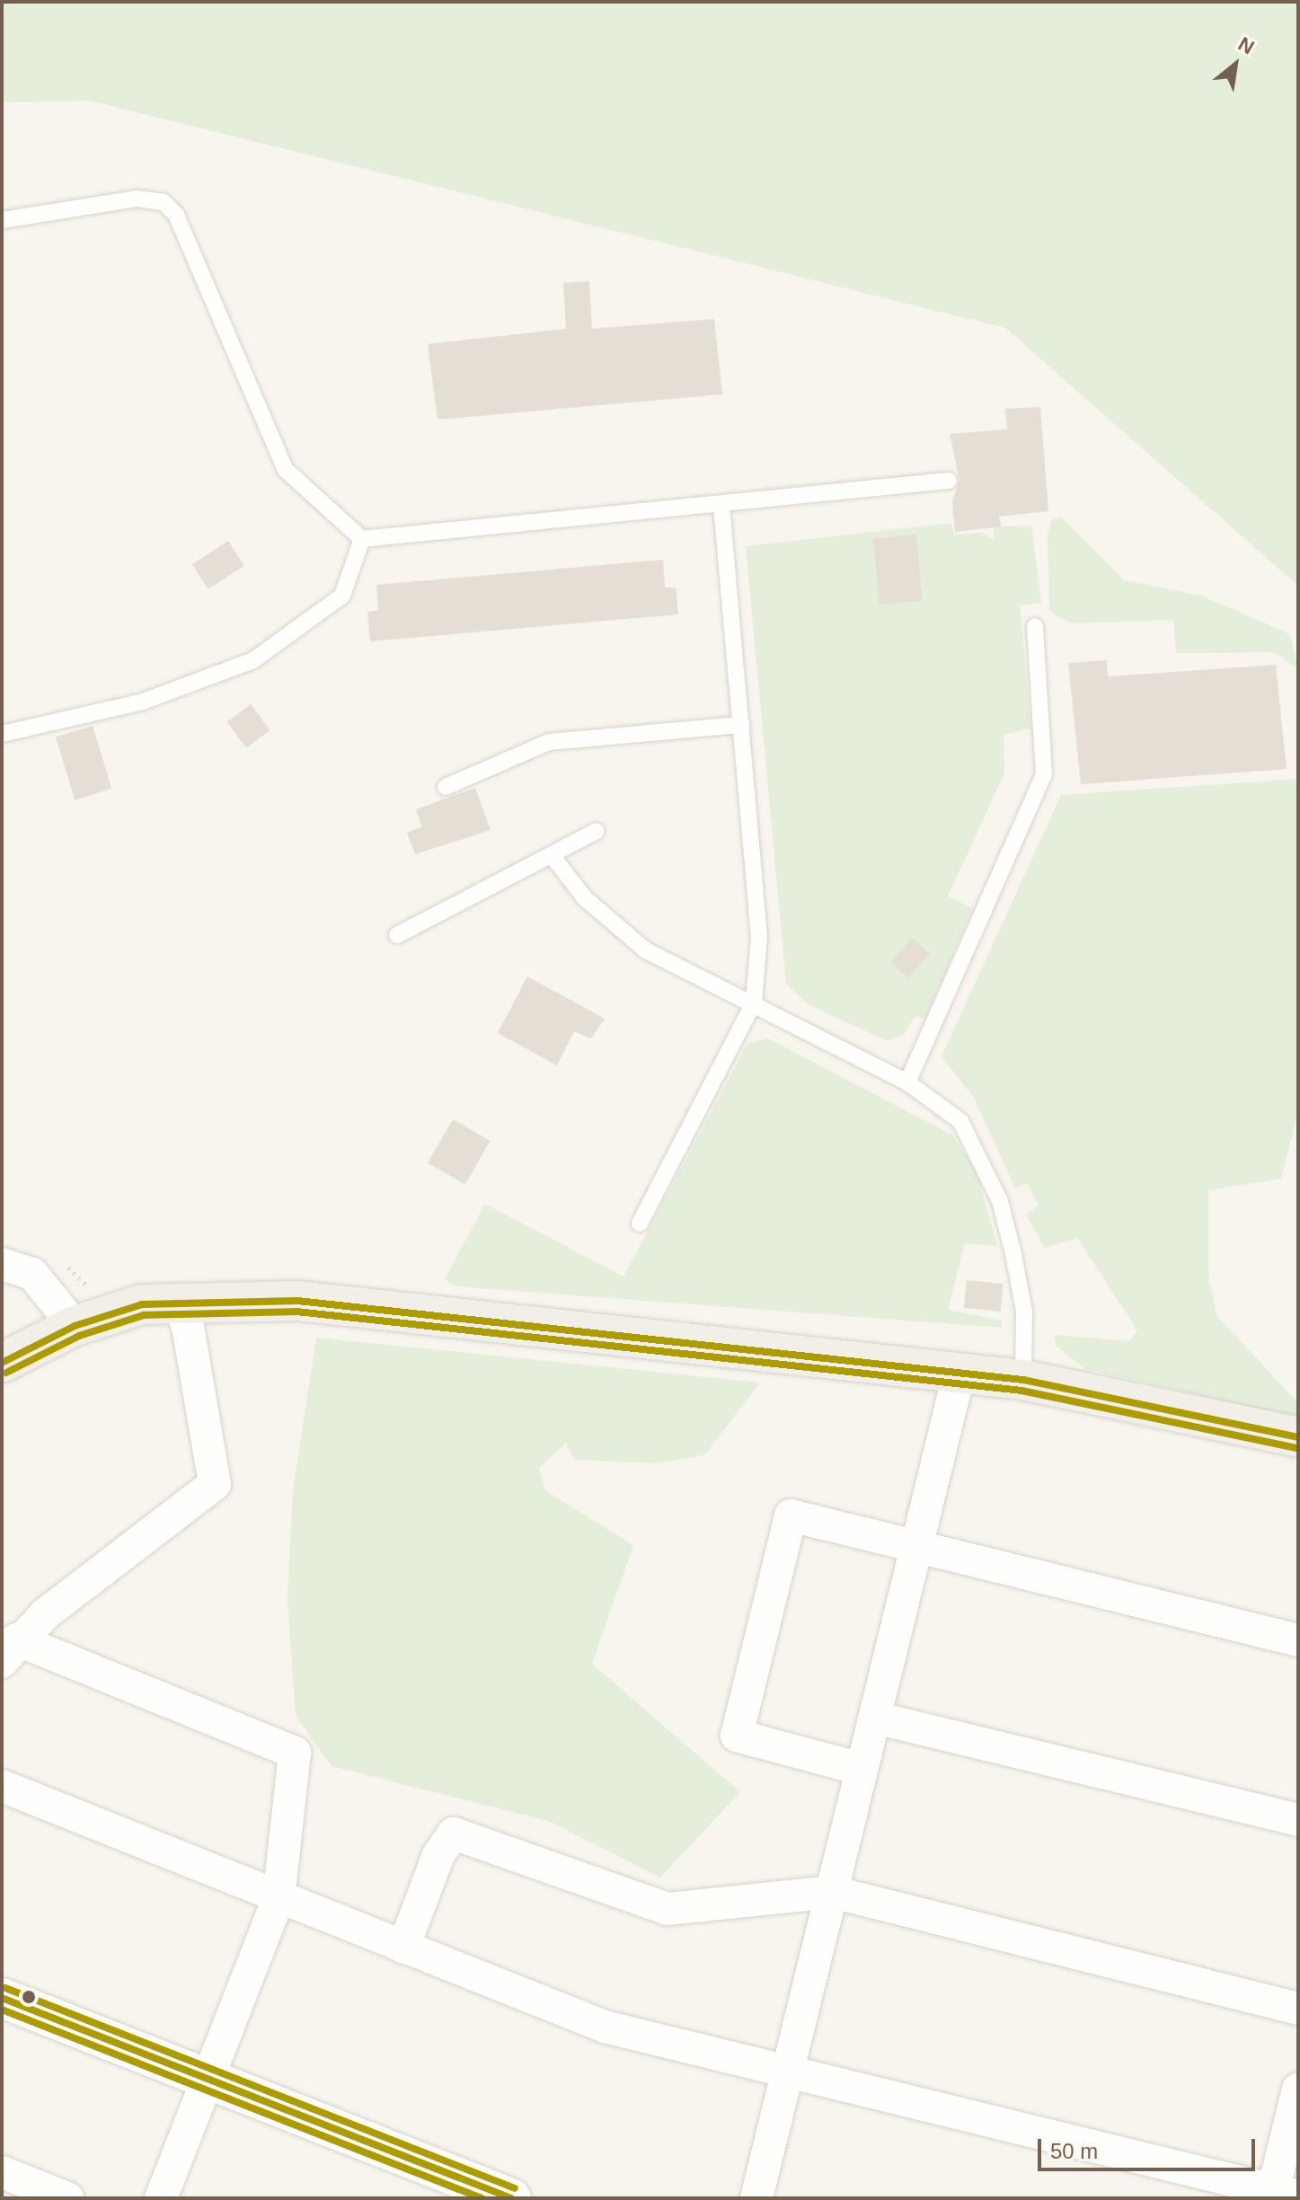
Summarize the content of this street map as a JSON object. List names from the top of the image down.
{
  "scale_bar": "50 m",
  "north": "top right"
}
